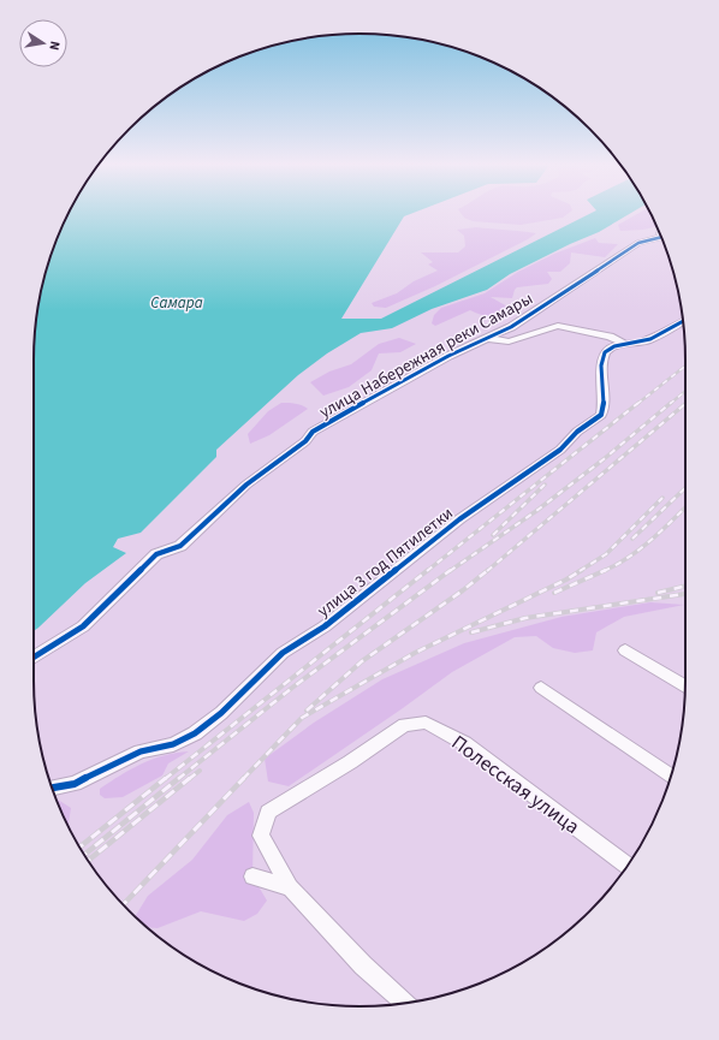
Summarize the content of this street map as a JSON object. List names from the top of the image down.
{
  "streets": {
    "street": ["улица Набережная реки Самары", "улица 3 год Пятилетки", "Полесская улица"]
  },
  "water": ["Самара"],
  "north": "right"
}
